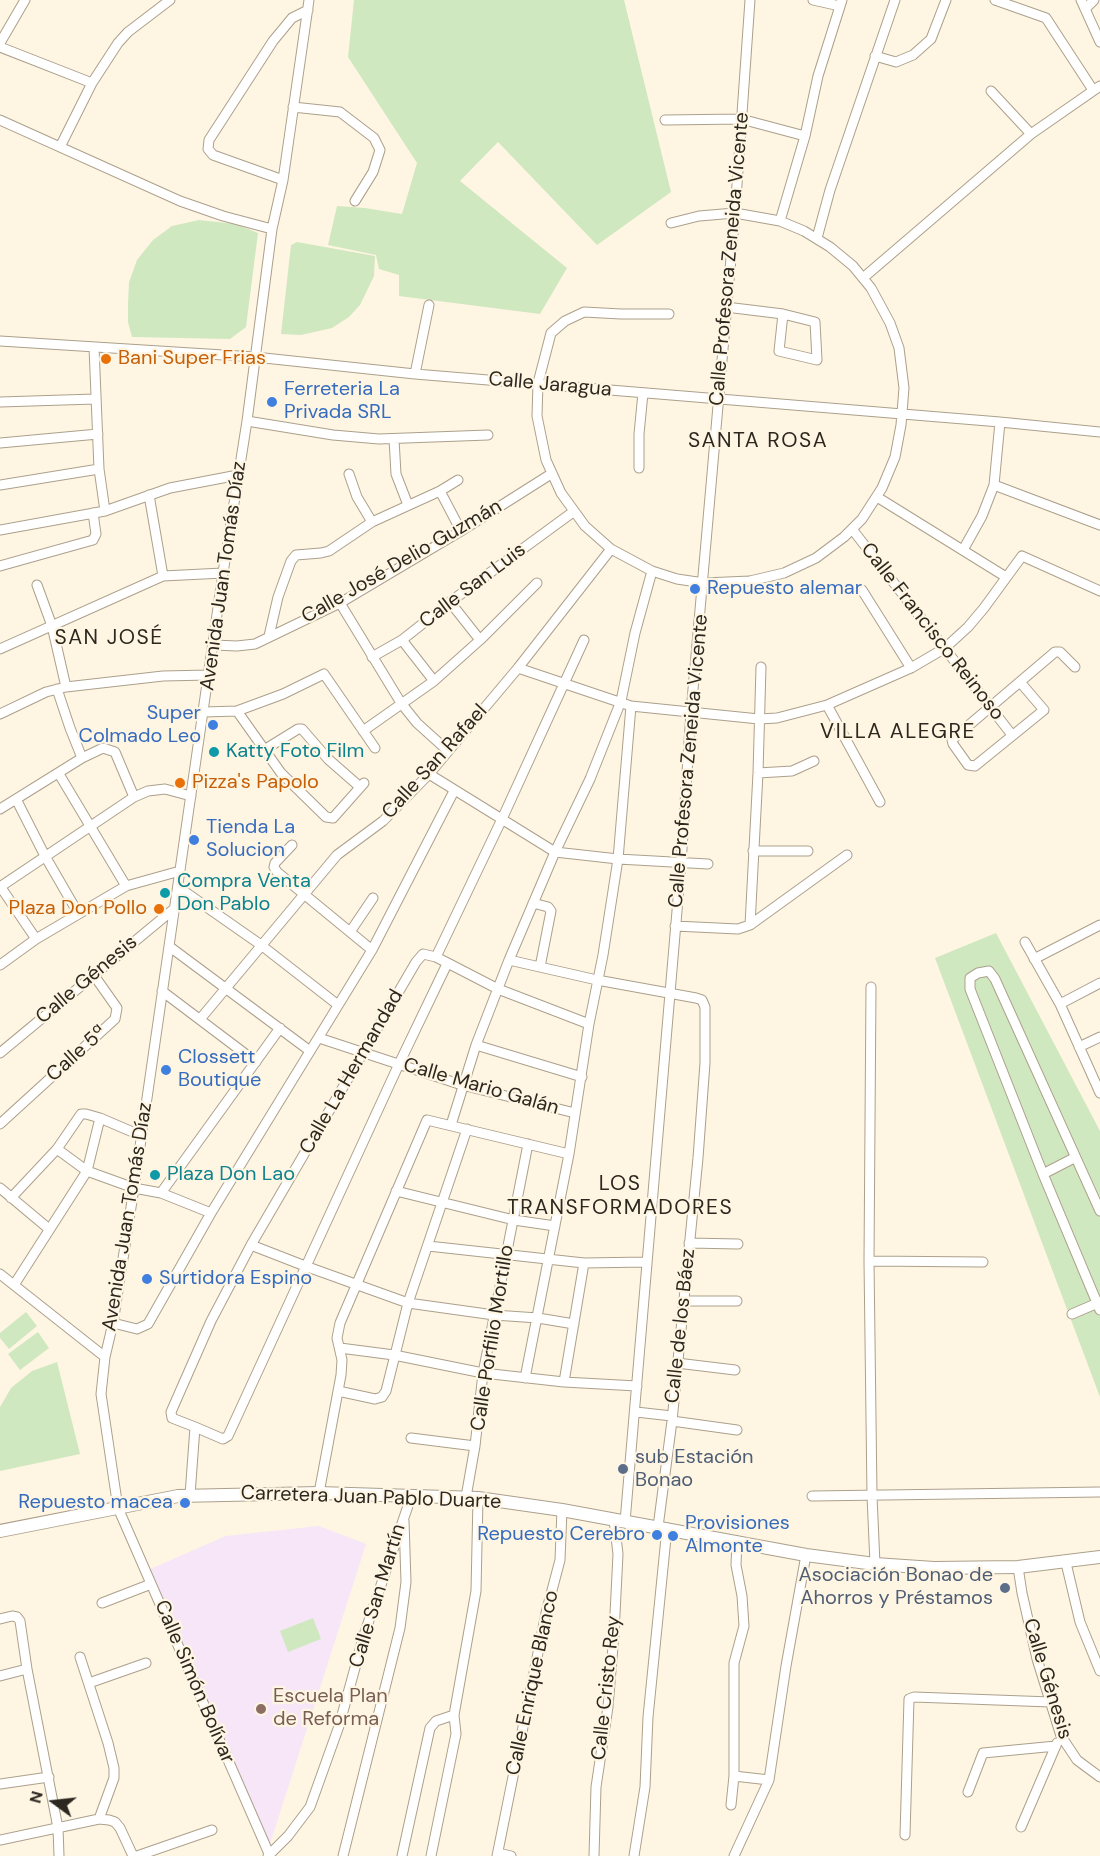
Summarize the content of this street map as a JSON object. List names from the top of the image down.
{
  "streets": {
    "main road": ["Carretera Juan Pablo Duarte"],
    "street": [
      "Calle Profesora Zeneida Vicente",
      "Calle Jaragua",
      "Calle José Delio Guzmán",
      "Avenida Juan Tomás Díaz",
      "Calle San Luis",
      "Calle Francisco Reinoso",
      "Calle San Rafael",
      "Calle Génesis",
      "Calle 5ª",
      "Calle La Hermandad",
      "Calle Mario Galán",
      "Calle de los Báez",
      "Calle Porfilio Mortillo",
      "Calle San Martín",
      "Calle Simón Bolívar",
      "Calle Enrique Blanco",
      "Calle Cristo Rey"
    ]
  },
  "crossings": [
    ["Calle Profesora Zeneida Vicente", "Calle Jaragua"],
    ["Calle Profesora Zeneida Vicente", "Calle de los Báez"],
    ["Calle Profesora Zeneida Vicente", "Carretera Juan Pablo Duarte"],
    ["Calle Profesora Zeneida Vicente", "Calle Cristo Rey"],
    ["Calle Jaragua", "Avenida Juan Tomás Díaz"],
    ["Calle José Delio Guzmán", "Avenida Juan Tomás Díaz"],
    ["Avenida Juan Tomás Díaz", "Calle Génesis"],
    ["Avenida Juan Tomás Díaz", "Carretera Juan Pablo Duarte"],
    ["Avenida Juan Tomás Díaz", "Calle Simón Bolívar"],
    ["Calle Génesis", "Calle 5ª"],
    ["Calle Génesis", "Carretera Juan Pablo Duarte"],
    ["Calle La Hermandad", "Calle Mario Galán"],
    ["Calle de los Báez", "Carretera Juan Pablo Duarte"],
    ["Calle Porfilio Mortillo", "Carretera Juan Pablo Duarte"],
    ["Carretera Juan Pablo Duarte", "Calle San Martín"],
    ["Carretera Juan Pablo Duarte", "Calle Simón Bolívar"],
    ["Carretera Juan Pablo Duarte", "Calle Enrique Blanco"],
    ["Carretera Juan Pablo Duarte", "Calle Cristo Rey"],
    ["Calle San Martín", "Calle Simón Bolívar"]
  ],
  "districts": [
    "SANTA ROSA",
    "SAN JOSÉ",
    "VILLA ALEGRE",
    "LOS TRANSFORMADORES"
  ],
  "places": [
    "Bani Super Frias",
    "Ferreteria La Privada SRL",
    "Repuesto alemar",
    "Super Colmado Leo",
    "Katty Foto Film",
    "Pizza's Papolo",
    "Tienda La Solucion",
    "Compra Venta Don Pablo",
    "Plaza Don Pollo",
    "Clossett Boutique",
    "Plaza Don Lao",
    "Surtidora Espino",
    "sub Estación Bonao",
    "Repuesto macea",
    "Repuesto Cerebro",
    "Provisiones Almonte",
    "Asociación Bonao de Ahorros y Préstamos",
    "Escuela Plan de Reforma"
  ],
  "north": "left"
}
